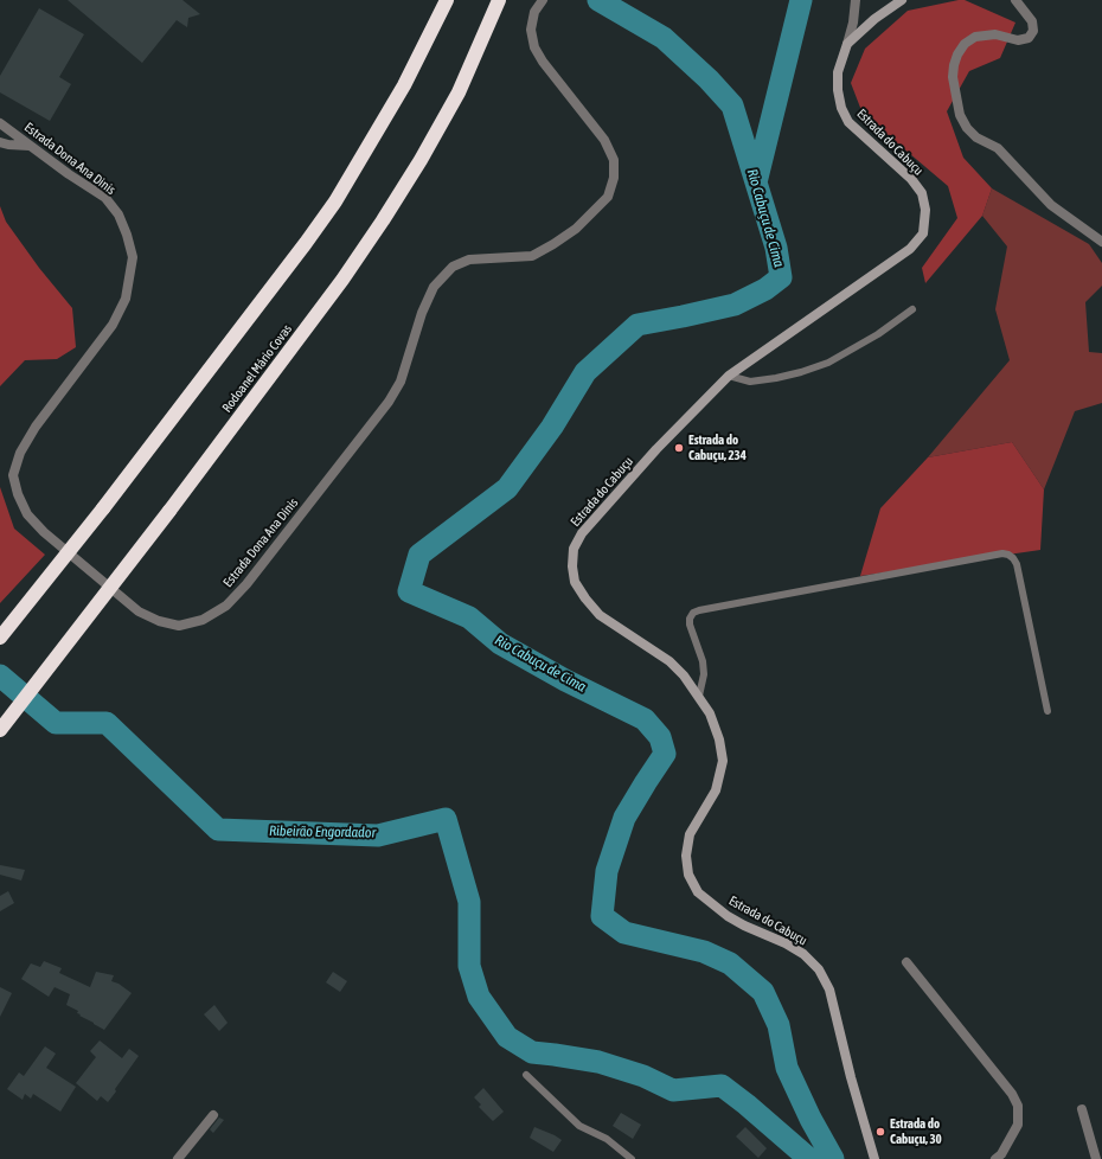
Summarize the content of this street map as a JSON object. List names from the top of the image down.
{
  "streets": {
    "highway": ["Rodoanel Mário Covas"],
    "main road": ["Estrada do Cabuçu"],
    "street": ["Estrada Dona Ana Dinis"]
  },
  "water": ["Rio Cabuçu de Cima", "Ribeirão Engordador"],
  "places": ["Estrada do Cabuçu, 234", "Estrada do Cabuçu, 30"]
}
